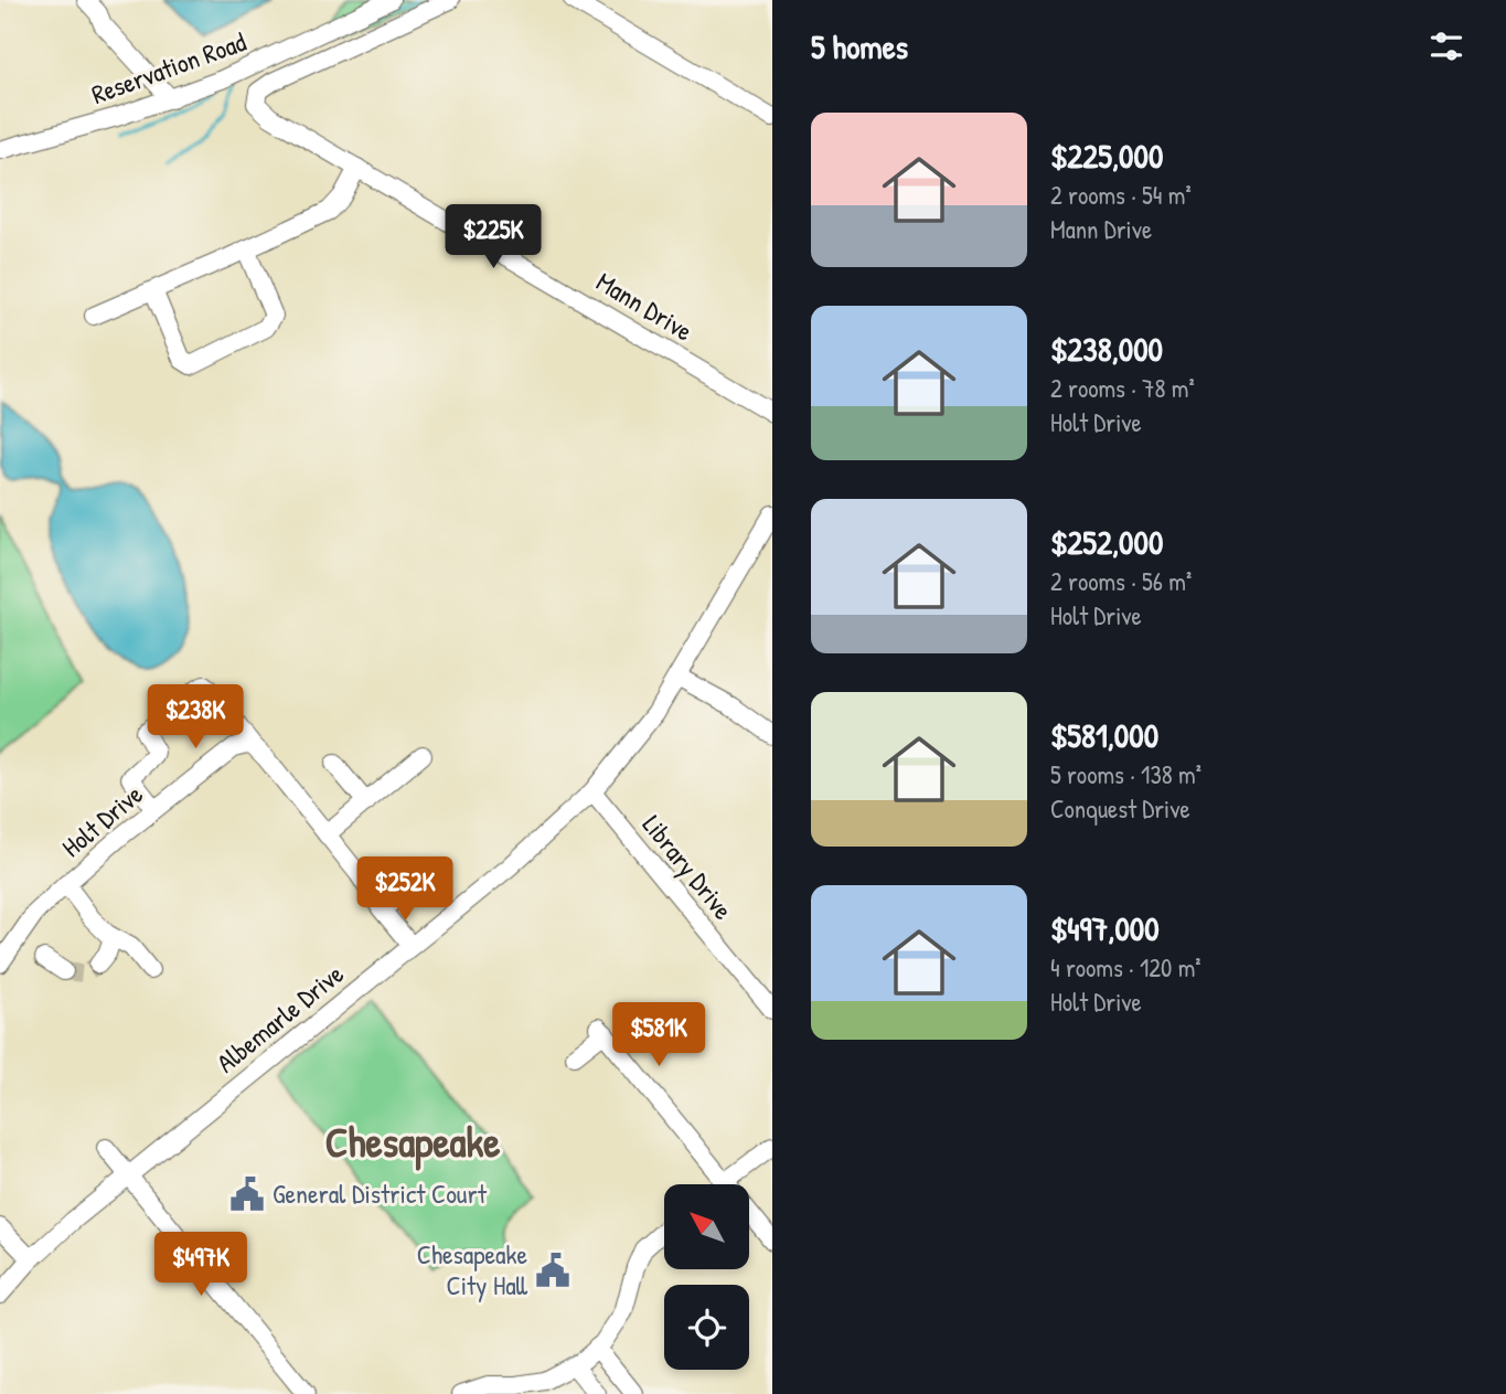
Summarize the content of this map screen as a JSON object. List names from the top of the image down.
{
  "streets": {
    "street": [
      "Reservation Road",
      "Mann Drive",
      "Holt Drive",
      "Library Drive",
      "Albemarle Drive"
    ]
  },
  "crossings": [
    ["Library Drive", "Albemarle Drive"]
  ],
  "districts": ["Chesapeake"],
  "places": {
    "public building": ["General District Court", "Chesapeake City Hall"]
  },
  "north": "top left",
  "page": {
    "heading": "5 homes",
    "list": [
      {
        "name": "$225,000",
        "note": "2 rooms · 54 m² · Mann Drive"
      },
      {
        "name": "$238,000",
        "note": "2 rooms · 78 m² · Holt Drive"
      },
      {
        "name": "$252,000",
        "note": "2 rooms · 56 m² · Holt Drive"
      },
      {
        "name": "$581,000",
        "note": "5 rooms · 138 m² · Conquest Drive"
      },
      {
        "name": "$497,000",
        "note": "4 rooms · 120 m² · Holt Drive"
      }
    ],
    "price": [
      "$225K",
      "$238K",
      "$252K",
      "$581K",
      "$497K"
    ]
  }
}
